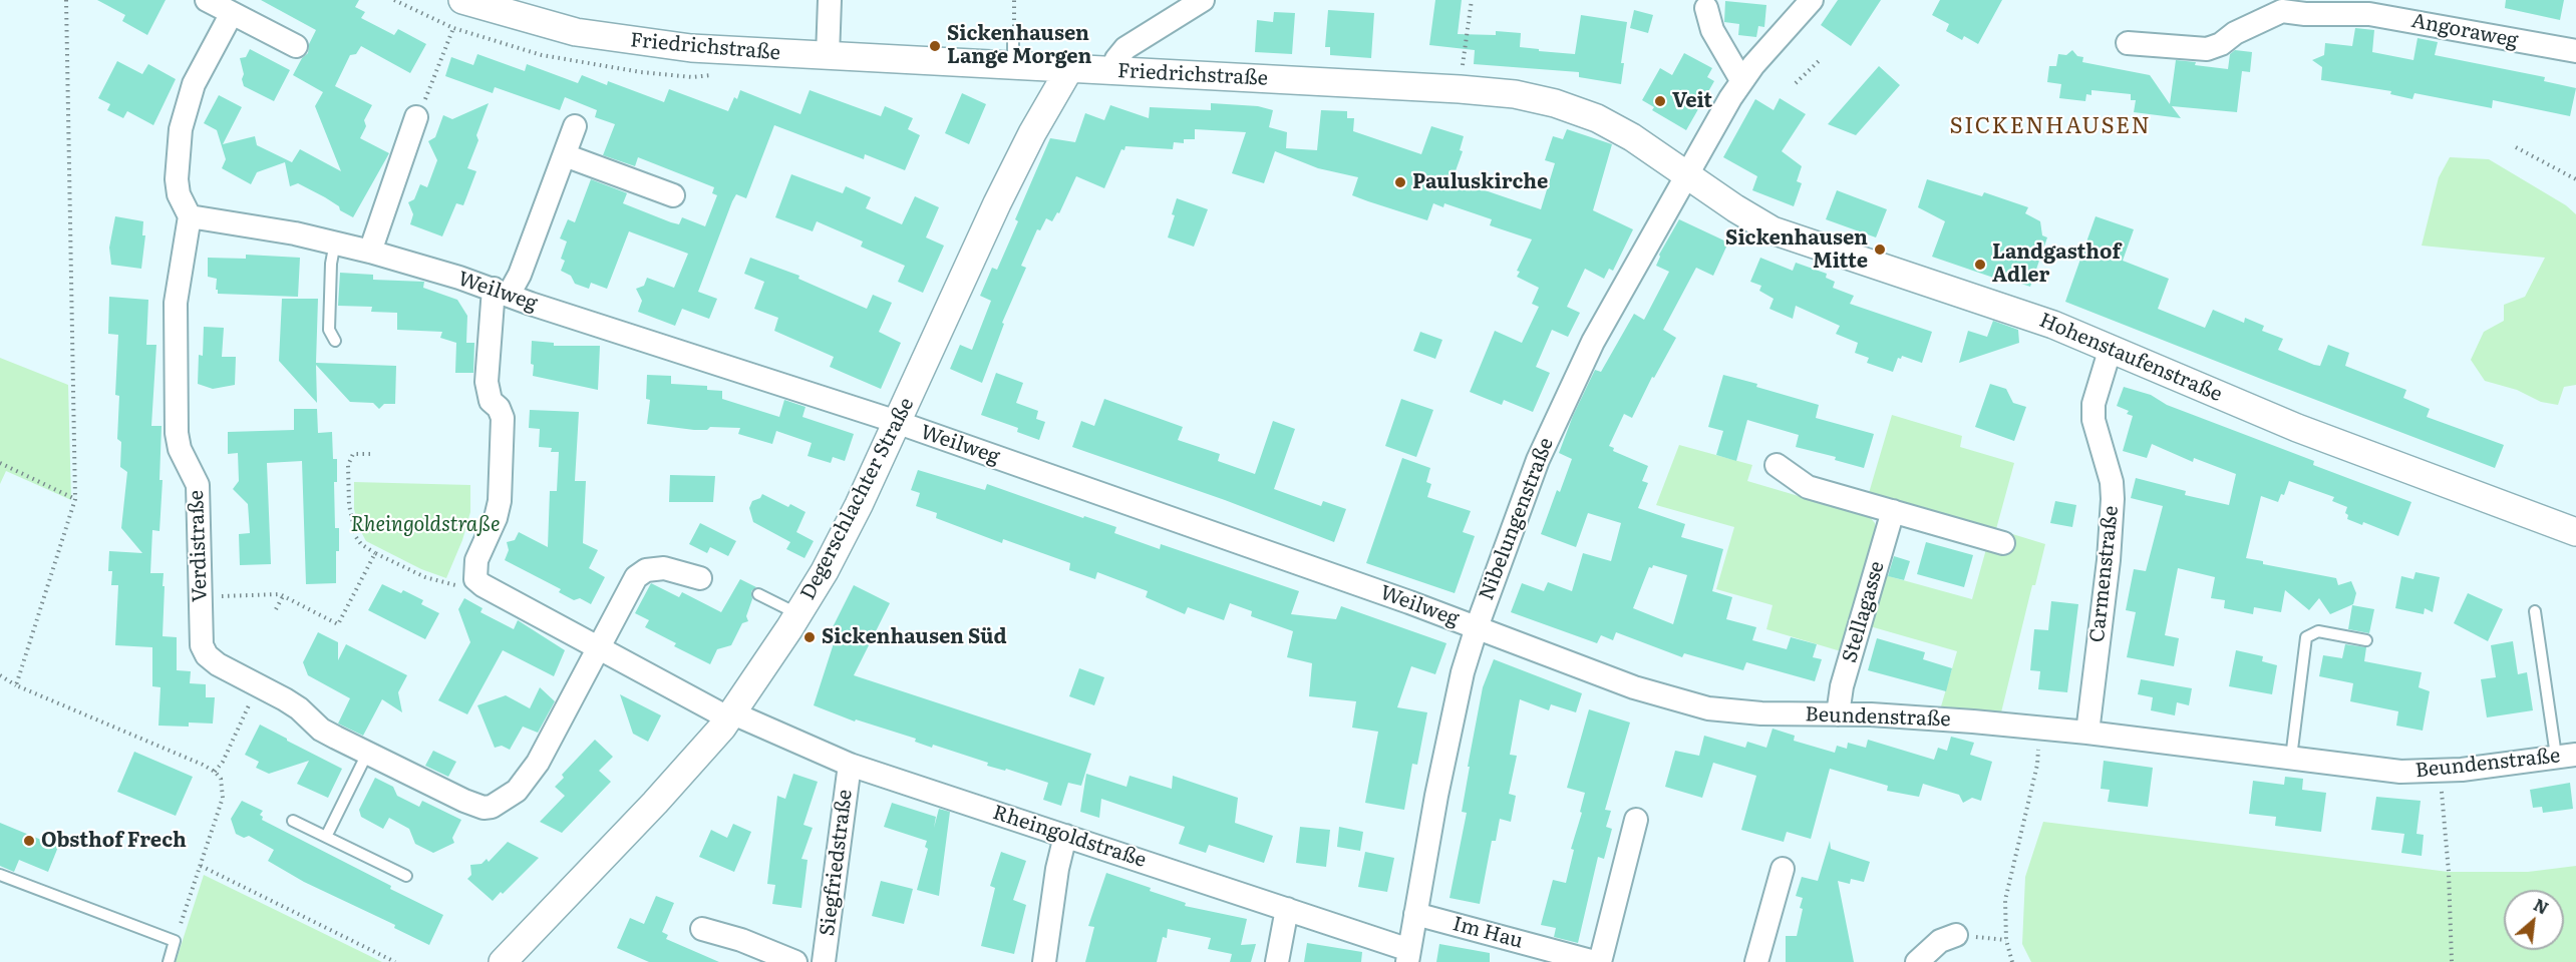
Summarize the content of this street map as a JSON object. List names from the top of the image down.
{
  "streets": {
    "street": [
      "Angoraweg",
      "Friedrichstraße",
      "Weilweg",
      "Hohenstaufenstraße",
      "Degerschlachter Straße",
      "Nibelungenstraße",
      "Verdistraße",
      "Carmenstraße",
      "Stellagasse",
      "Beundenstraße",
      "Rheingoldstraße",
      "Siegfriedstraße",
      "Im Hau"
    ]
  },
  "crossings": [
    ["Friedrichstraße", "Hohenstaufenstraße"],
    ["Friedrichstraße", "Degerschlachter Straße"],
    ["Friedrichstraße", "Nibelungenstraße"],
    ["Weilweg", "Degerschlachter Straße"],
    ["Weilweg", "Nibelungenstraße"],
    ["Weilweg", "Verdistraße"],
    ["Weilweg", "Beundenstraße"],
    ["Hohenstaufenstraße", "Nibelungenstraße"],
    ["Hohenstaufenstraße", "Carmenstraße"],
    ["Degerschlachter Straße", "Rheingoldstraße"],
    ["Nibelungenstraße", "Beundenstraße"],
    ["Nibelungenstraße", "Rheingoldstraße"],
    ["Nibelungenstraße", "Im Hau"],
    ["Verdistraße", "Rheingoldstraße"],
    ["Carmenstraße", "Beundenstraße"],
    ["Stellagasse", "Beundenstraße"],
    ["Rheingoldstraße", "Siegfriedstraße"]
  ],
  "districts": ["SICKENHAUSEN"],
  "parks": ["Rheingoldstraße"],
  "places": [
    "Sickenhausen Lange Morgen",
    "Veit",
    "Pauluskirche",
    "Sickenhausen Mitte",
    "Landgasthof Adler",
    "Sickenhausen Süd",
    "Obsthof Frech"
  ],
  "north": "top right"
}
